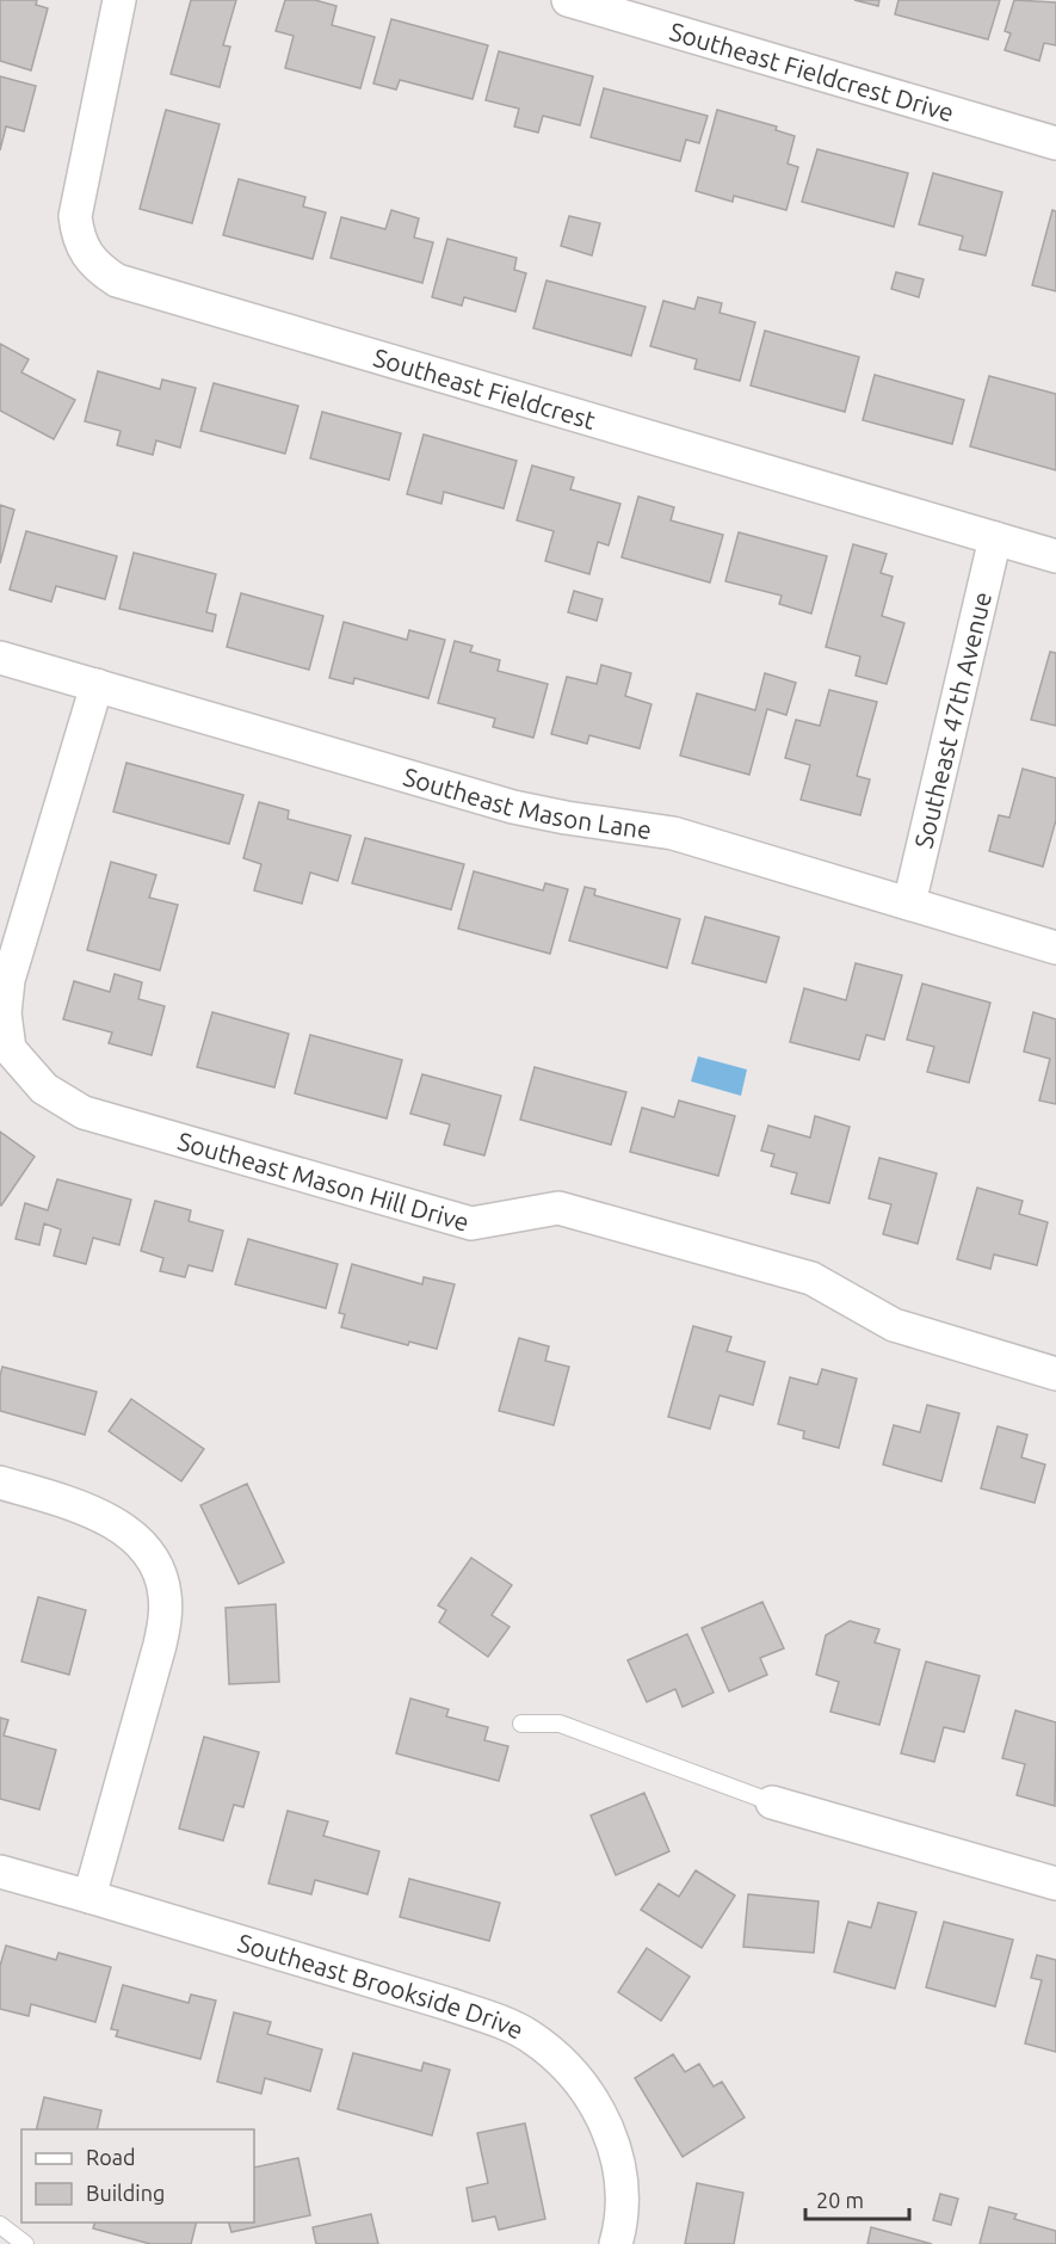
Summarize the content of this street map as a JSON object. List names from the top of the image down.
{
  "streets": {
    "street": [
      "Southeast Fieldcrest Drive",
      "Southeast Fieldcrest",
      "Southeast 47th Avenue",
      "Southeast Mason Lane",
      "Southeast Mason Hill Drive",
      "Southeast Brookside Drive"
    ]
  },
  "crossings": [
    ["Southeast Fieldcrest", "Southeast 47th Avenue"],
    ["Southeast 47th Avenue", "Southeast Mason Lane"],
    ["Southeast Mason Lane", "Southeast Mason Hill Drive"]
  ],
  "legend": ["Road", "Building"],
  "scale_bar": "20 m"
}
